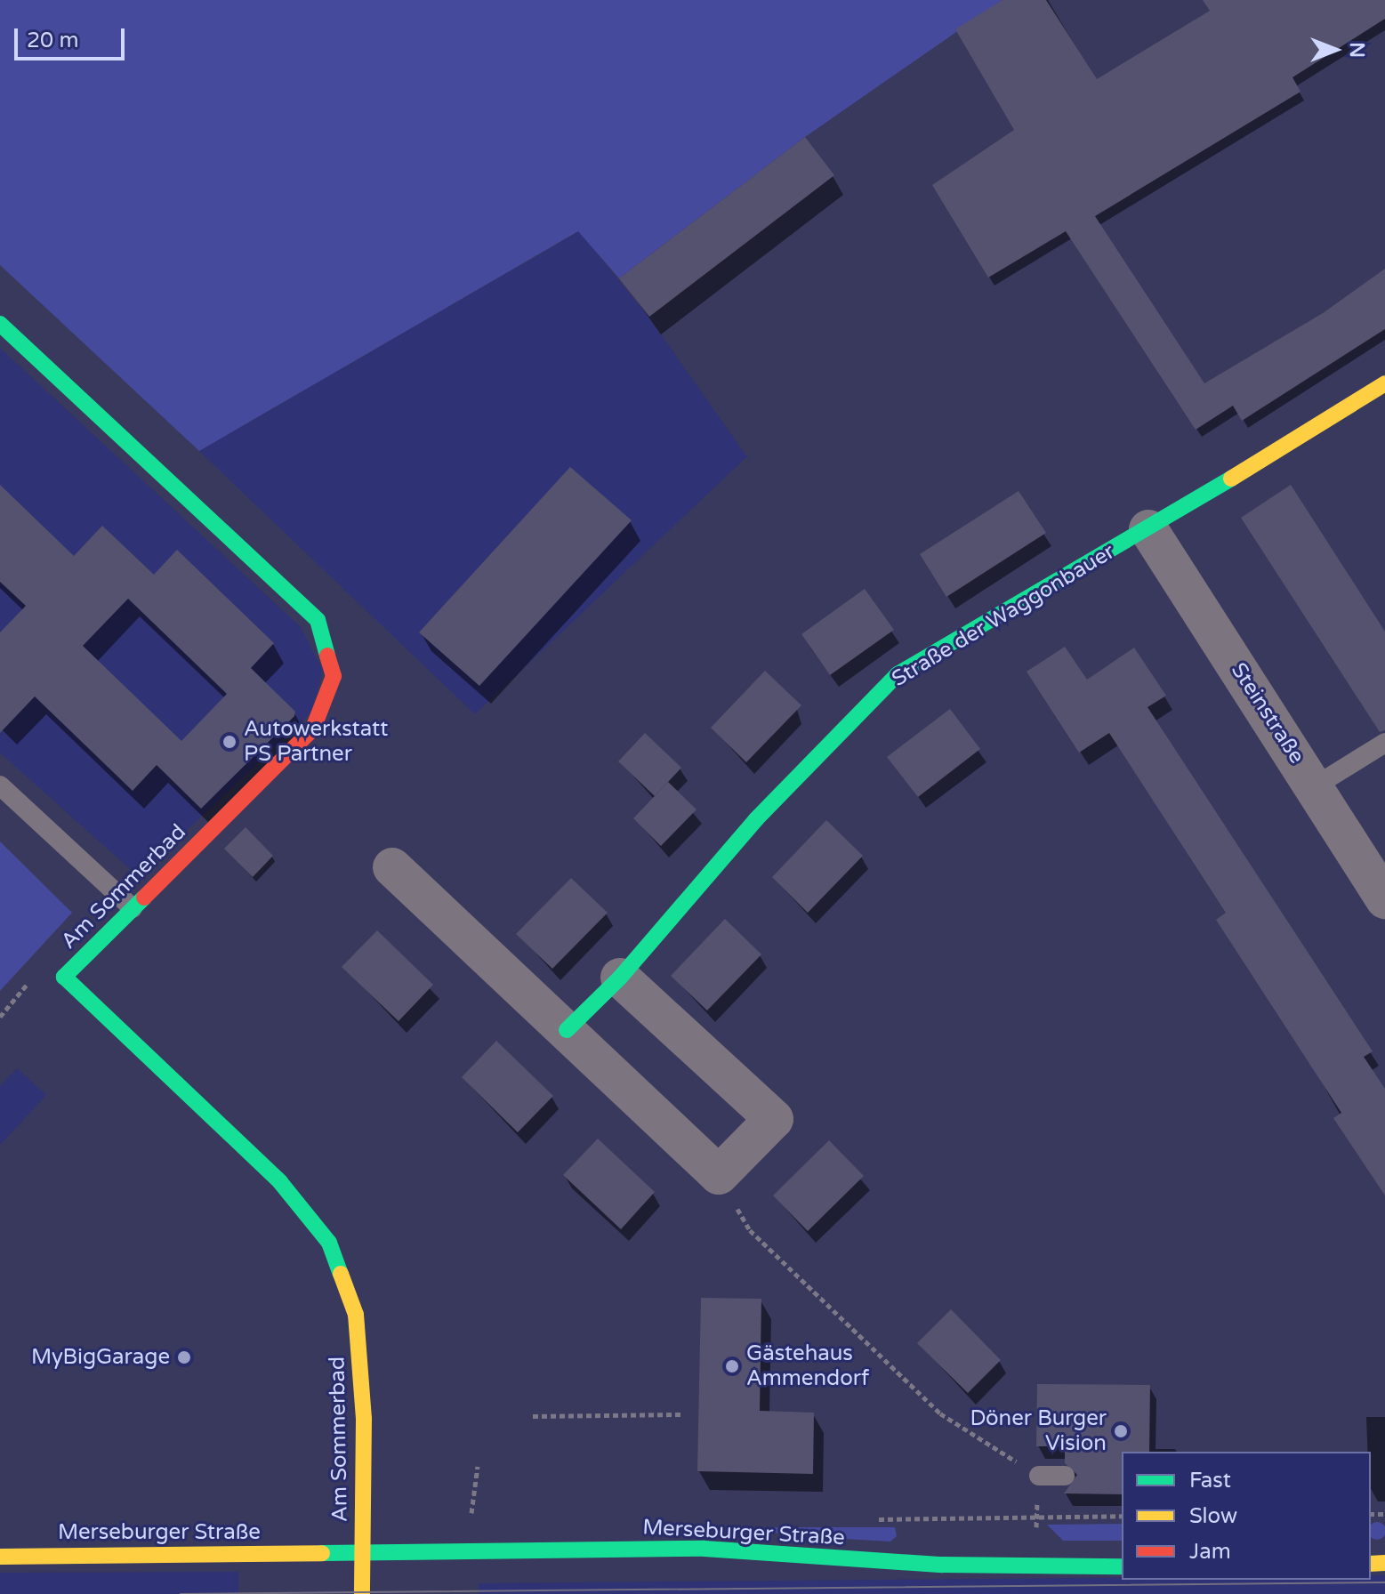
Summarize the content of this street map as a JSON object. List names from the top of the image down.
{
  "streets": {
    "street": [
      "Straße der Waggonbauer",
      "Steinstraße",
      "Am Sommerbad",
      "Merseburger Straße"
    ]
  },
  "crossings": [
    ["Straße der Waggonbauer", "Steinstraße"],
    ["Am Sommerbad", "Merseburger Straße"]
  ],
  "places": [
    "Autowerkstatt PS Partner",
    "MyBigGarage",
    "Gästehaus Ammendorf",
    "Döner Burger Vision"
  ],
  "legend": ["Fast", "Slow", "Jam"],
  "scale_bar": "20 m",
  "north": "right"
}
